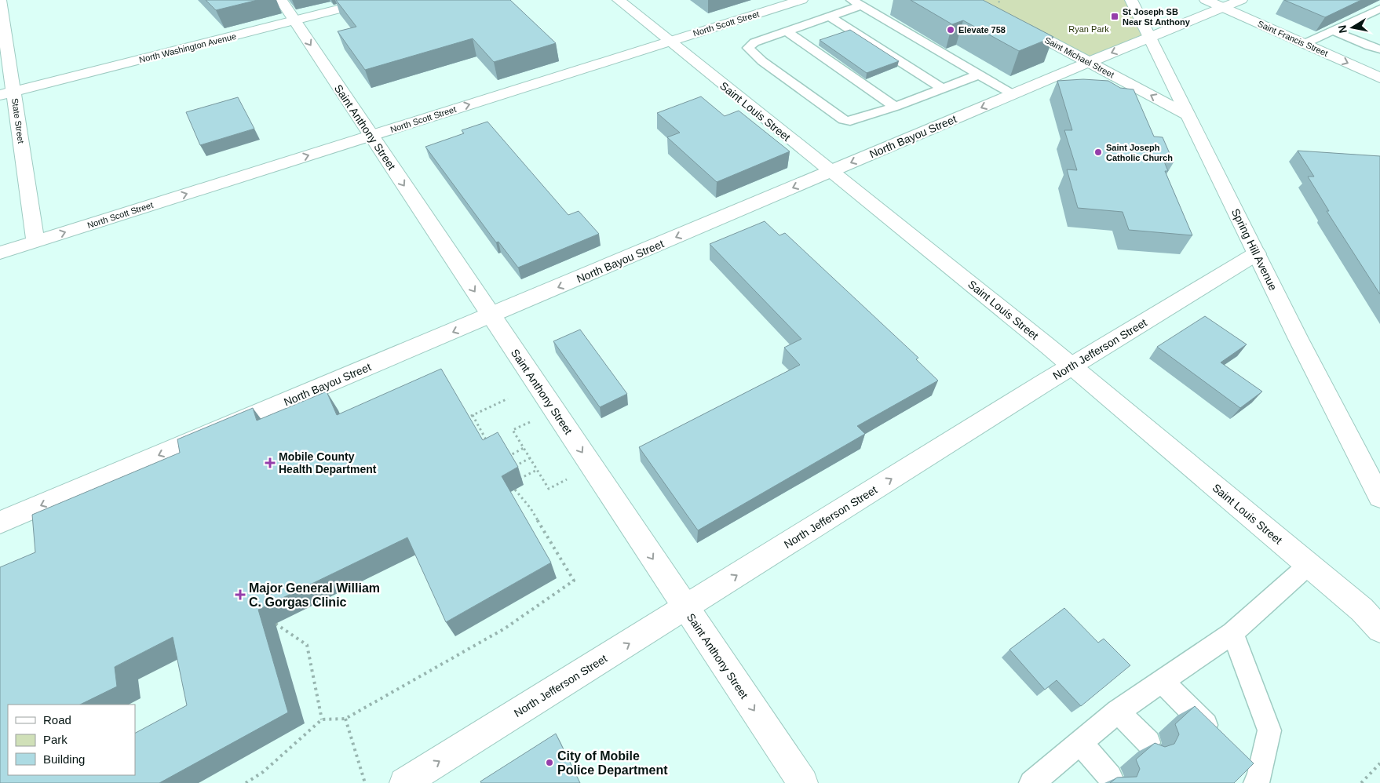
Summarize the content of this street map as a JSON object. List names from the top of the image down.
{
  "streets": {
    "street": [
      "North Scott Street",
      "Saint Francis Street",
      "North Washington Avenue",
      "Saint Michael Street",
      "Saint Louis Street",
      "State Street",
      "Saint Anthony Street",
      "North Bayou Street",
      "Spring Hill Avenue",
      "North Jefferson Street"
    ]
  },
  "crossings": [
    ["North Scott Street", "Saint Louis Street"],
    ["North Scott Street", "State Street"],
    ["North Scott Street", "Saint Anthony Street"],
    ["Saint Francis Street", "North Bayou Street"],
    ["North Washington Avenue", "State Street"],
    ["North Washington Avenue", "Saint Anthony Street"],
    ["Saint Michael Street", "North Bayou Street"],
    ["Saint Michael Street", "Spring Hill Avenue"],
    ["Saint Louis Street", "North Bayou Street"],
    ["Saint Louis Street", "North Jefferson Street"],
    ["Saint Anthony Street", "North Bayou Street"],
    ["Saint Anthony Street", "North Jefferson Street"],
    ["North Bayou Street", "Spring Hill Avenue"],
    ["Spring Hill Avenue", "North Jefferson Street"]
  ],
  "one_way": [
    "North Scott Street",
    "Saint Francis Street",
    "Saint Michael Street",
    "Saint Anthony Street",
    "North Bayou Street",
    "North Jefferson Street"
  ],
  "parks": ["Ryan Park"],
  "places": {
    "transit": ["St Joseph SB Near St Anthony"],
    "other": ["Elevate 758", "Saint Joseph Catholic Church", "City of Mobile Police Department"],
    "health": ["Mobile County Health Department", "Major General William C. Gorgas Clinic"]
  },
  "legend": ["Road", "Park", "Building"],
  "north": "left"
}
